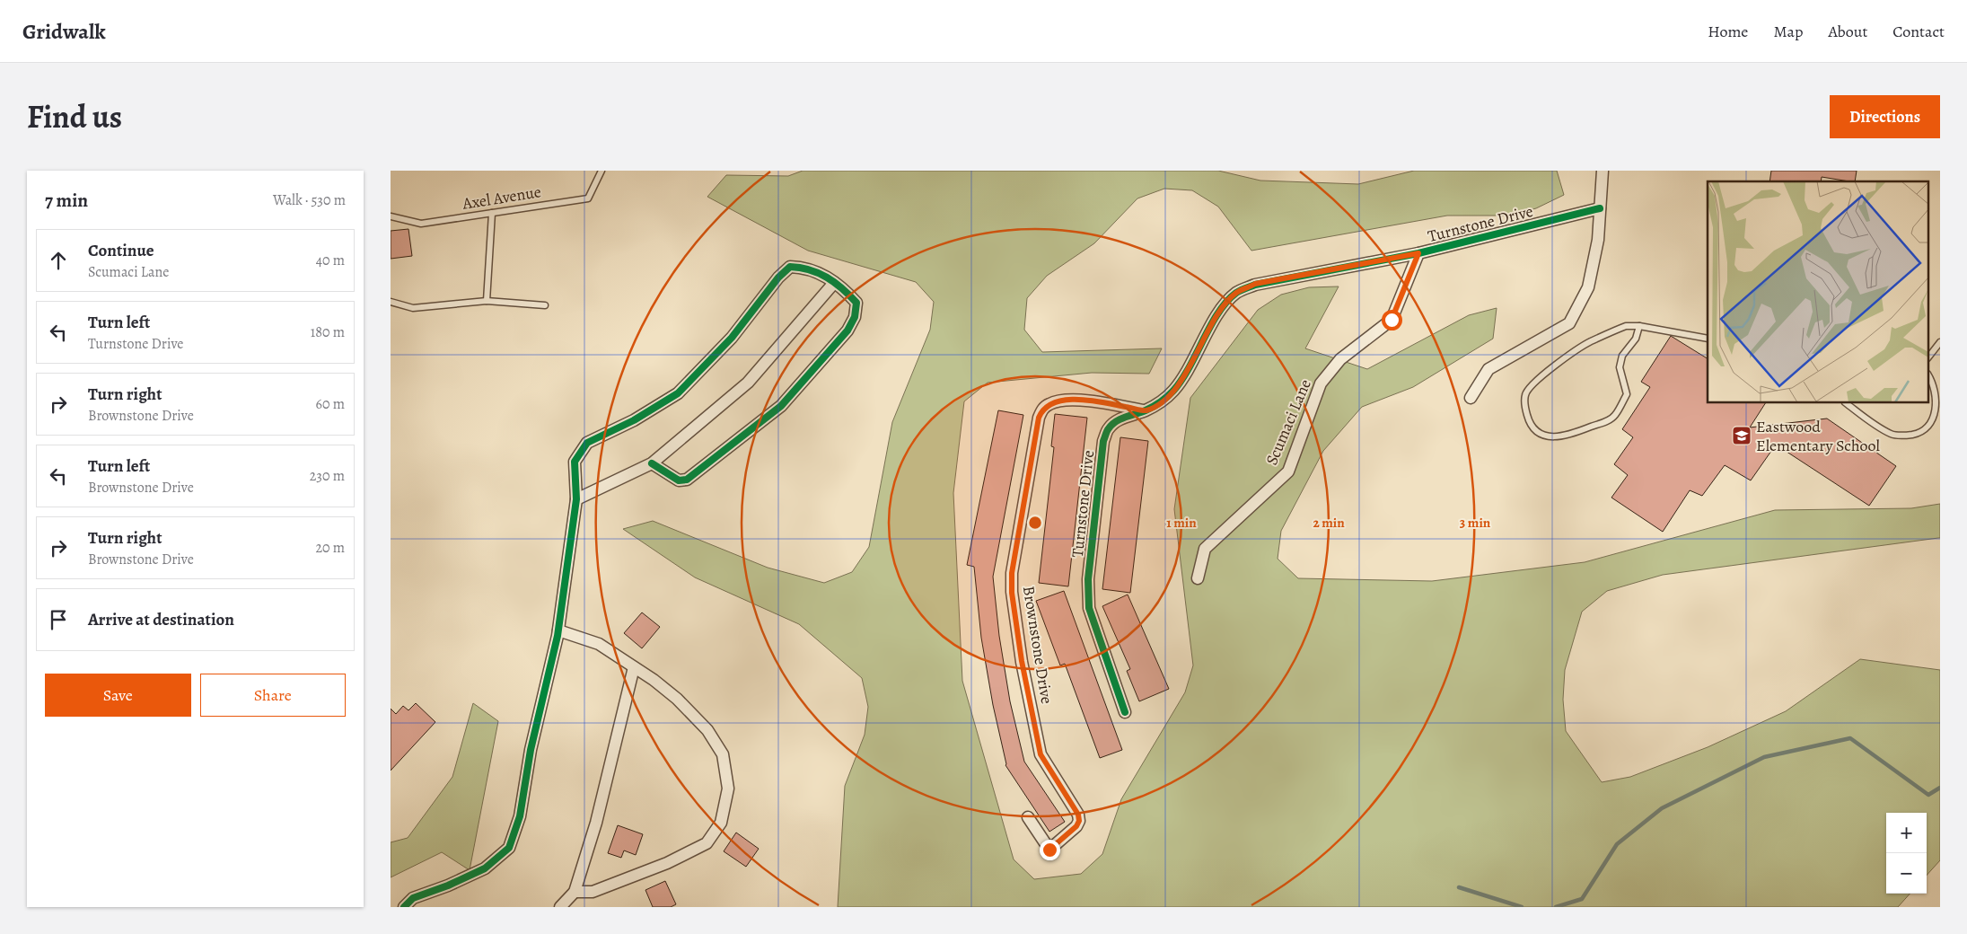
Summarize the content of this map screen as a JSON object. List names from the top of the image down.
{
  "streets": {
    "street": ["Turnstone Drive", "Scumaci Lane", "Brownstone Drive"],
    "lane": ["Axel Avenue"]
  },
  "crossings": [
    ["Turnstone Drive", "Scumaci Lane"],
    ["Turnstone Drive", "Brownstone Drive"]
  ],
  "places": {
    "school or university": ["Eastwood Elementary School"]
  },
  "page": {
    "header": "Gridwalk",
    "nav": [
      "Home",
      "Map",
      "About",
      "Contact"
    ],
    "title": "Find us",
    "buttons": [
      "Directions",
      ["Save", "Share"]
    ],
    "heading": ["7 min", "Walk · 530 m"],
    "list": [
      ["Continue", "Scumaci Lane", "40 m"],
      ["Turn left", "Turnstone Drive", "180 m"],
      ["Turn right", "Brownstone Drive", "60 m"],
      ["Turn left", "Brownstone Drive", "230 m"],
      ["Turn right", "Brownstone Drive", "20 m"],
      "Arrive at destination"
    ],
    "map_buttons": ["+", "−"]
  },
  "rings": ["1 min", "2 min", "3 min"]
}
